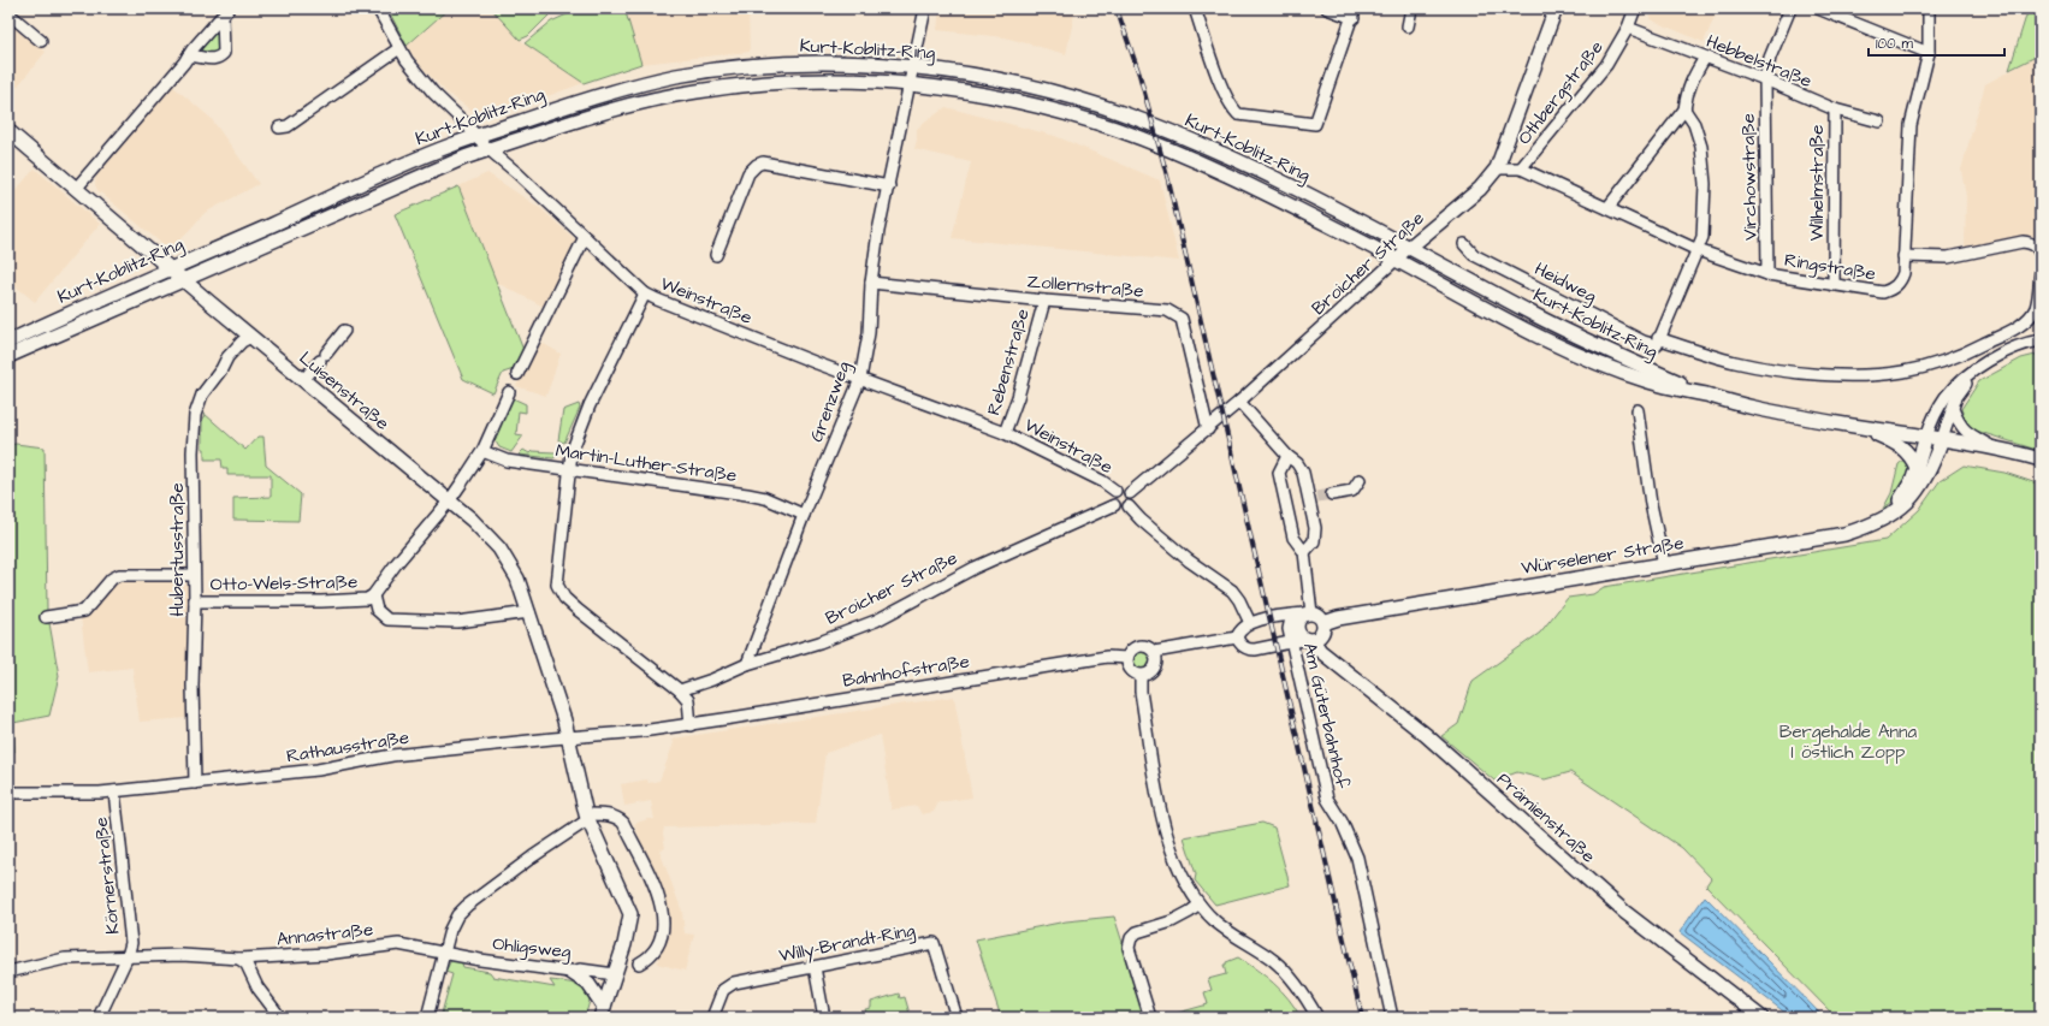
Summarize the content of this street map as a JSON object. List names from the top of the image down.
{
  "streets": {
    "main road": [
      "Kurt-Koblitz-Ring",
      "Broicher Straße",
      "Luisenstraße",
      "Würselener Straße",
      "Prämienstraße"
    ],
    "street": [
      "Hebbelstraße",
      "Othbergstraße",
      "Virchowstraße",
      "Wilhelmstraße",
      "Ringstraße",
      "Heidweg",
      "Zollernstraße",
      "Weinstraße",
      "Rebenstraße",
      "Grenzweg",
      "Martin-Luther-Straße",
      "Hubertusstraße",
      "Otto-Wels-Straße",
      "Bahnhofstraße",
      "Am Güterbahnhof",
      "Rathausstraße",
      "Körnerstraße",
      "Annastraße",
      "Willy-Brandt-Ring",
      "Ohligsweg"
    ]
  },
  "crossings": [
    ["Kurt-Koblitz-Ring", "Broicher Straße"],
    ["Kurt-Koblitz-Ring", "Weinstraße"],
    ["Kurt-Koblitz-Ring", "Luisenstraße"],
    ["Kurt-Koblitz-Ring", "Grenzweg"],
    ["Kurt-Koblitz-Ring", "Würselener Straße"],
    ["Hebbelstraße", "Othbergstraße"],
    ["Hebbelstraße", "Virchowstraße"],
    ["Hebbelstraße", "Wilhelmstraße"],
    ["Othbergstraße", "Ringstraße"],
    ["Virchowstraße", "Ringstraße"],
    ["Wilhelmstraße", "Ringstraße"],
    ["Broicher Straße", "Ringstraße"],
    ["Broicher Straße", "Zollernstraße"],
    ["Broicher Straße", "Weinstraße"],
    ["Broicher Straße", "Grenzweg"],
    ["Zollernstraße", "Rebenstraße"],
    ["Zollernstraße", "Grenzweg"],
    ["Weinstraße", "Rebenstraße"],
    ["Weinstraße", "Grenzweg"],
    ["Luisenstraße", "Hubertusstraße"],
    ["Luisenstraße", "Otto-Wels-Straße"],
    ["Luisenstraße", "Rathausstraße"],
    ["Luisenstraße", "Ohligsweg"],
    ["Grenzweg", "Martin-Luther-Straße"],
    ["Martin-Luther-Straße", "Otto-Wels-Straße"],
    ["Hubertusstraße", "Otto-Wels-Straße"],
    ["Hubertusstraße", "Rathausstraße"],
    ["Würselener Straße", "Am Güterbahnhof"],
    ["Würselener Straße", "Prämienstraße"],
    ["Bahnhofstraße", "Rathausstraße"],
    ["Am Güterbahnhof", "Prämienstraße"],
    ["Rathausstraße", "Körnerstraße"],
    ["Körnerstraße", "Annastraße"],
    ["Annastraße", "Ohligsweg"]
  ],
  "parks": ["Bergehalde Anna I östlich Zopp"],
  "scale_bar": "100 m"
}
